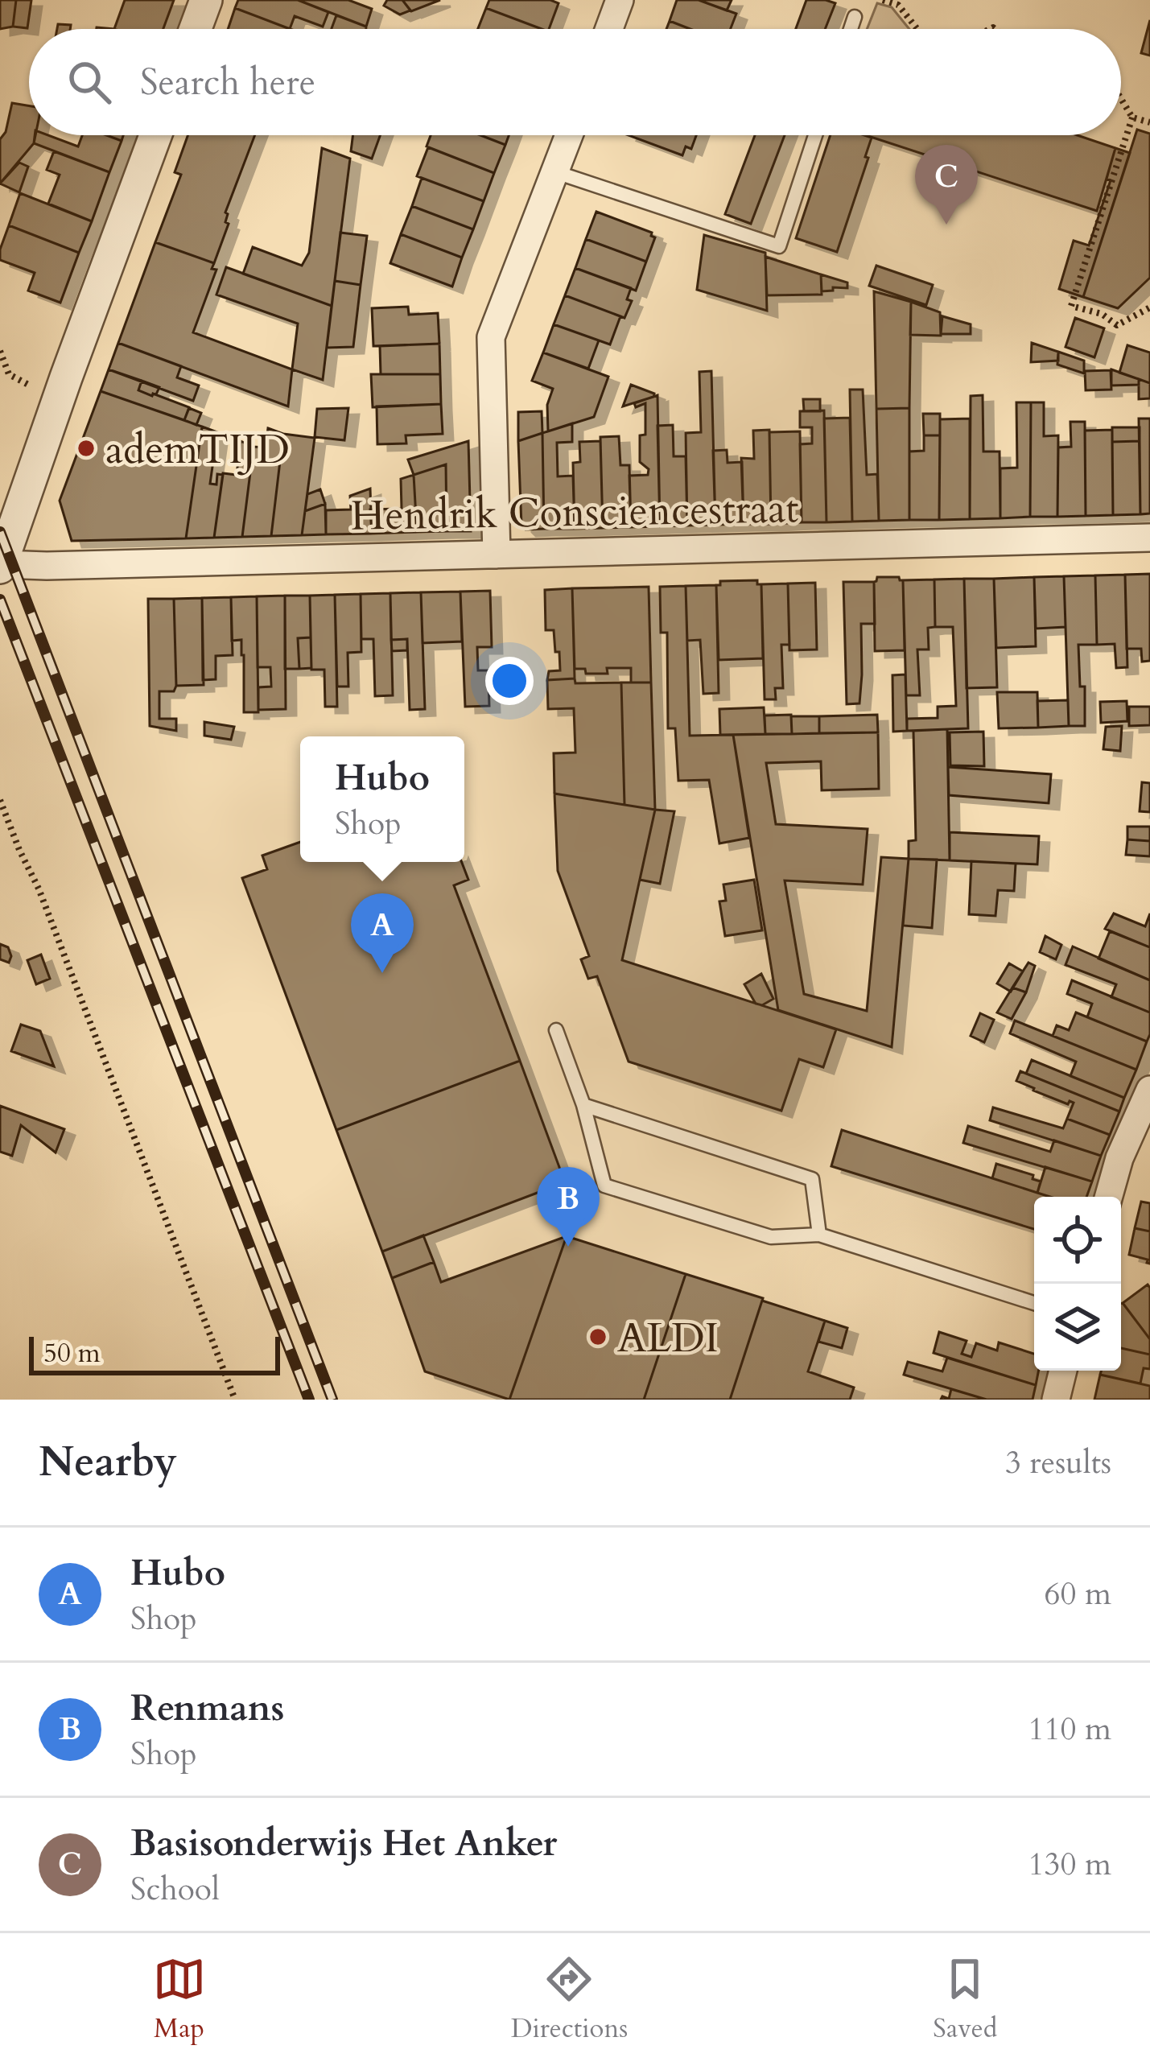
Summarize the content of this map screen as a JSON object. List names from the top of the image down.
{
  "streets": {
    "street": ["Hendrik Consciencestraat"]
  },
  "places": ["ademTIJD", "ALDI"],
  "scale_bar": "50 m",
  "page": {
    "search": "Search here",
    "pins": ["C", "A", "B"],
    "popup": ["Hubo", "Shop"],
    "scale": "50 m",
    "heading": ["Nearby", "3 results"],
    "list": [
      {
        "mark": "A",
        "name": "Hubo",
        "note": "Shop",
        "value": "60 m"
      },
      {
        "mark": "B",
        "name": "Renmans",
        "note": "Shop",
        "value": "110 m"
      },
      {
        "mark": "C",
        "name": "Basisonderwijs Het Anker",
        "note": "School",
        "value": "130 m"
      }
    ],
    "nav": ["Map", "Directions", "Saved"]
  }
}
